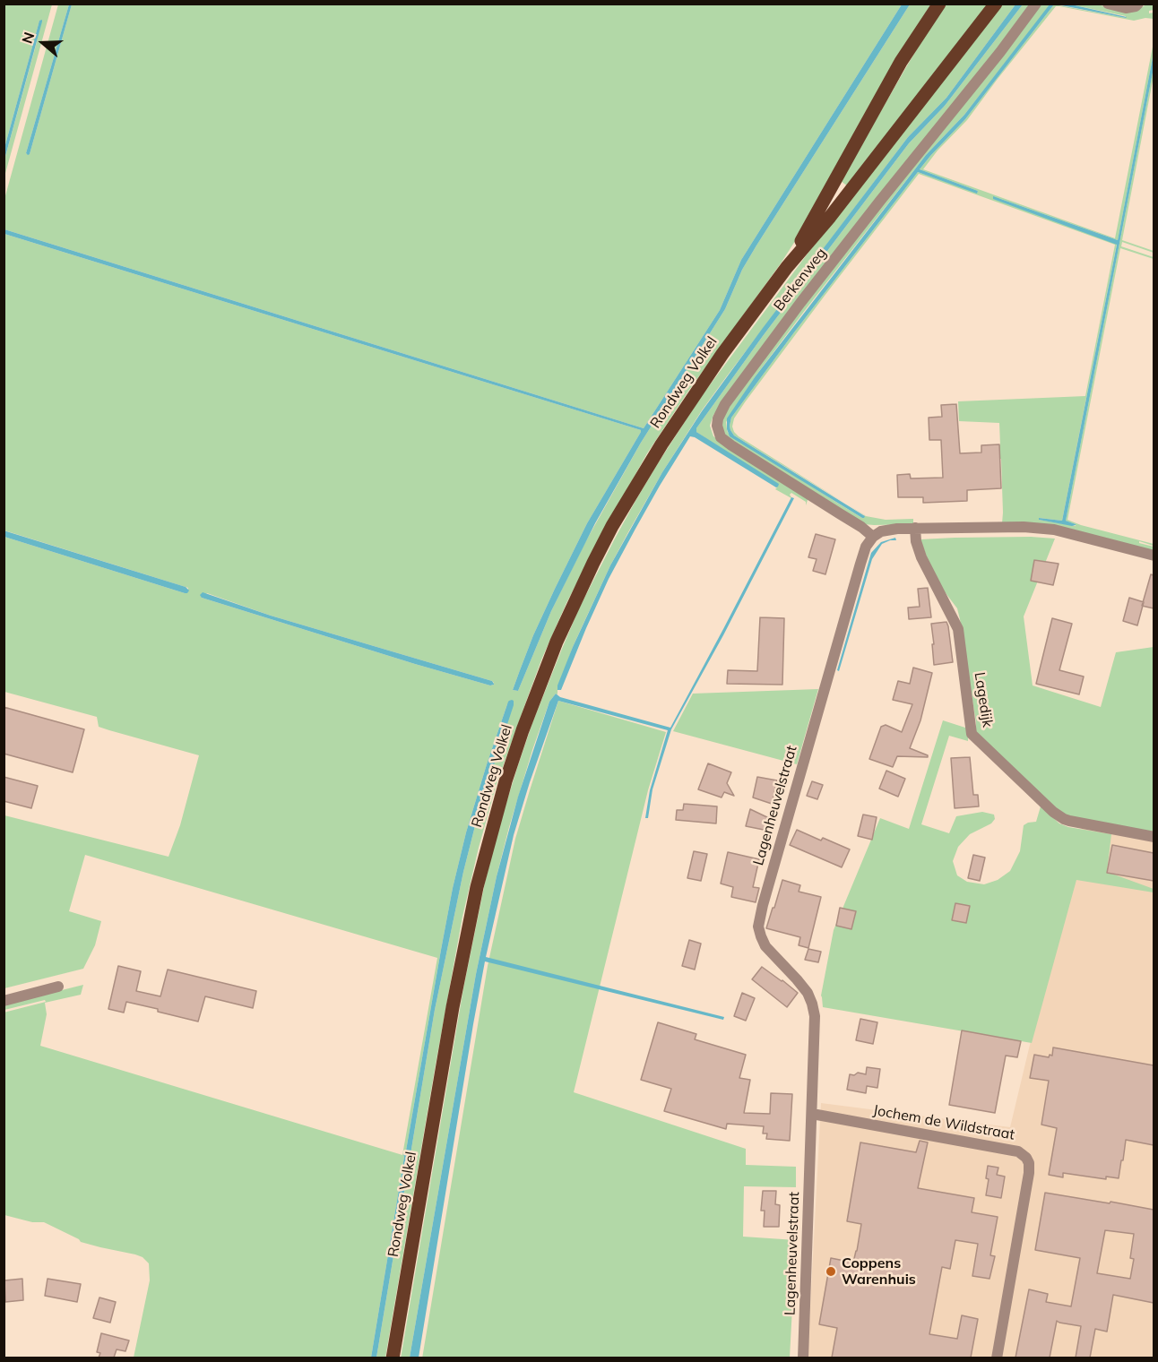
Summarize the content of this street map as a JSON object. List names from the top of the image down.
{
  "streets": {
    "main road": ["Rondweg Volkel"],
    "street": [
      "Berkenweg",
      "Lagedijk",
      "Lagenheuvelstraat",
      "Jochem de Wildstraat"
    ]
  },
  "crossings": [
    ["Berkenweg", "Lagenheuvelstraat"],
    ["Lagenheuvelstraat", "Jochem de Wildstraat"]
  ],
  "places": ["Coppens Warenhuis"],
  "north": "left"
}
